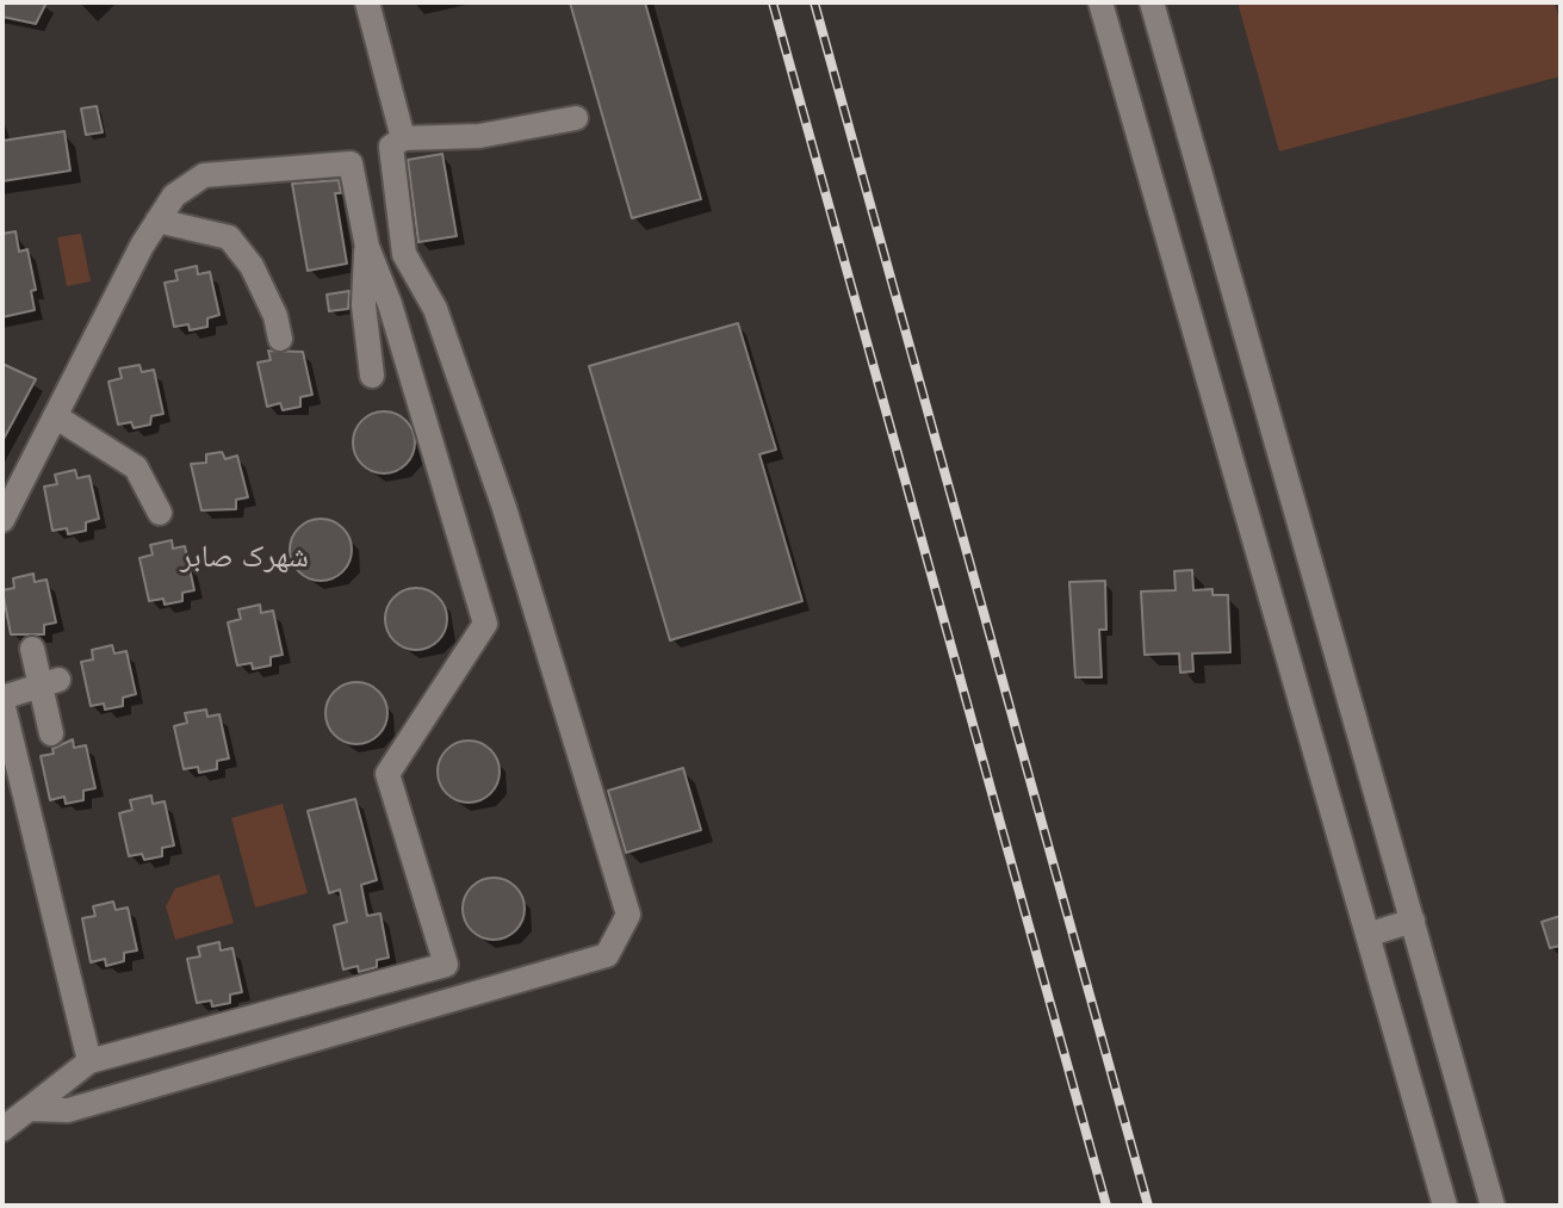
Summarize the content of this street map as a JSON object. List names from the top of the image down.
{
  "districts": ["شهرک صابر"]
}
